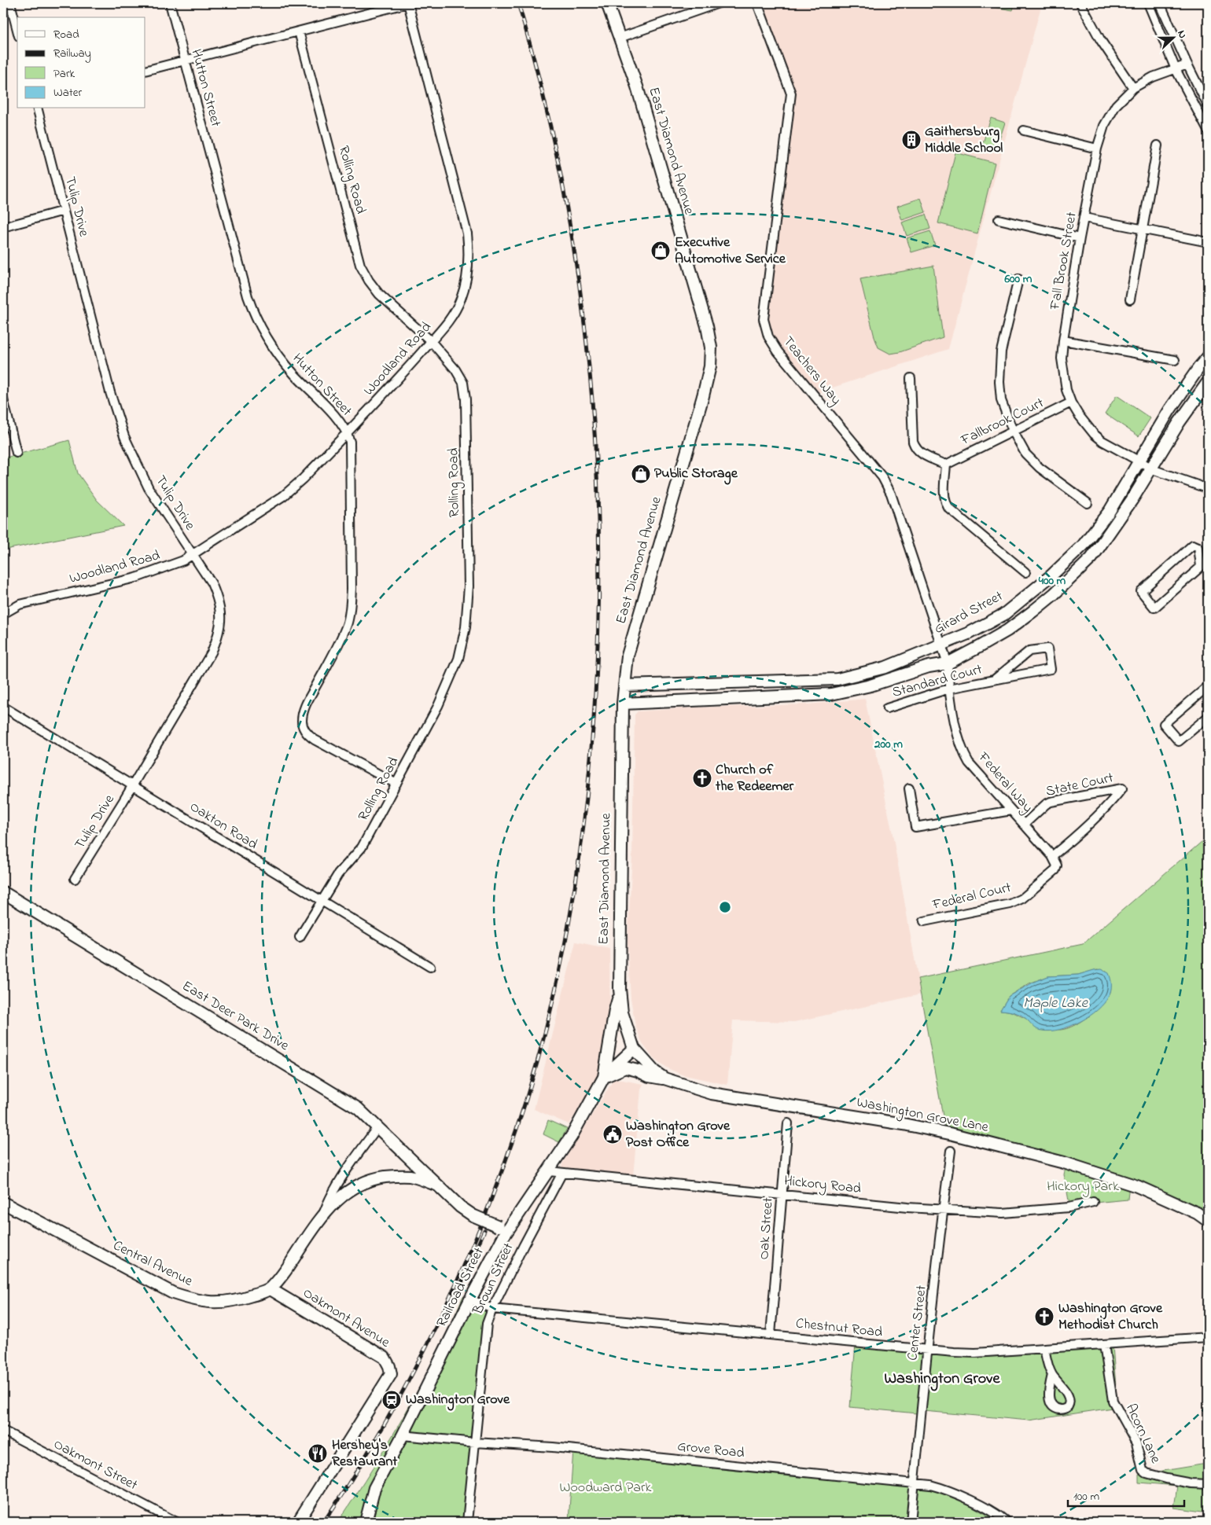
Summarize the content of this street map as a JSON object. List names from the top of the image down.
{
  "streets": {
    "street": [
      "Hutton Street",
      "East Diamond Avenue",
      "Rolling Road",
      "Tulip Drive",
      "Fall Brook Street",
      "Woodland Road",
      "Teachers Way",
      "Fallbrook Court",
      "Girard Street",
      "Standard Court",
      "Federal Way",
      "State Court",
      "Oakton Road",
      "Federal Court",
      "East Deer Park Drive",
      "Washington Grove Lane",
      "Hickory Road",
      "Oak Street",
      "Central Avenue",
      "Brown Street",
      "Railroad Street",
      "Oakmont Avenue",
      "Center Street",
      "Chestnut Road",
      "Acorn Lane",
      "Grove Road",
      "Oakmont Street"
    ]
  },
  "crossings": [
    ["Hutton Street", "Rolling Road"],
    ["Hutton Street", "Woodland Road"],
    ["East Diamond Avenue", "Girard Street"],
    ["East Diamond Avenue", "Washington Grove Lane"],
    ["East Diamond Avenue", "Railroad Street"],
    ["Rolling Road", "Woodland Road"],
    ["Rolling Road", "Oakton Road"],
    ["Tulip Drive", "Woodland Road"],
    ["Tulip Drive", "Oakton Road"],
    ["Fall Brook Street", "Fallbrook Court"],
    ["Fall Brook Street", "Girard Street"],
    ["Teachers Way", "Girard Street"],
    ["Teachers Way", "Federal Way"],
    ["Standard Court", "Federal Way"],
    ["Federal Way", "State Court"],
    ["Federal Way", "Federal Court"],
    ["State Court", "Federal Court"],
    ["East Deer Park Drive", "Railroad Street"],
    ["Washington Grove Lane", "Railroad Street"],
    ["Hickory Road", "Oak Street"],
    ["Hickory Road", "Brown Street"],
    ["Hickory Road", "Railroad Street"],
    ["Hickory Road", "Center Street"],
    ["Oak Street", "Chestnut Road"],
    ["Central Avenue", "Oakmont Avenue"],
    ["Brown Street", "Chestnut Road"],
    ["Brown Street", "Grove Road"],
    ["Railroad Street", "Chestnut Road"],
    ["Railroad Street", "Grove Road"],
    ["Center Street", "Chestnut Road"],
    ["Center Street", "Grove Road"],
    ["Chestnut Road", "Acorn Lane"]
  ],
  "districts": ["Washington Grove"],
  "water": ["Maple Lake"],
  "parks": ["Hickory Park", "Woodward Park"],
  "places": {
    "building": ["Gaithersburg Middle School"],
    "shop": ["Executive Automotive Service", "Public Storage"],
    "church": ["Church of the Redeemer", "Washington Grove Methodist Church"],
    "public building": ["Washington Grove Post Office"],
    "station": ["Washington Grove"],
    "restaurant": ["Hershey's Restaurant"]
  },
  "legend": [
    "Road",
    "Railway",
    "Park",
    "Water"
  ],
  "scale_bar": "100 m",
  "north": "right",
  "rings": ["600 m", "400 m", "200 m"]
}
